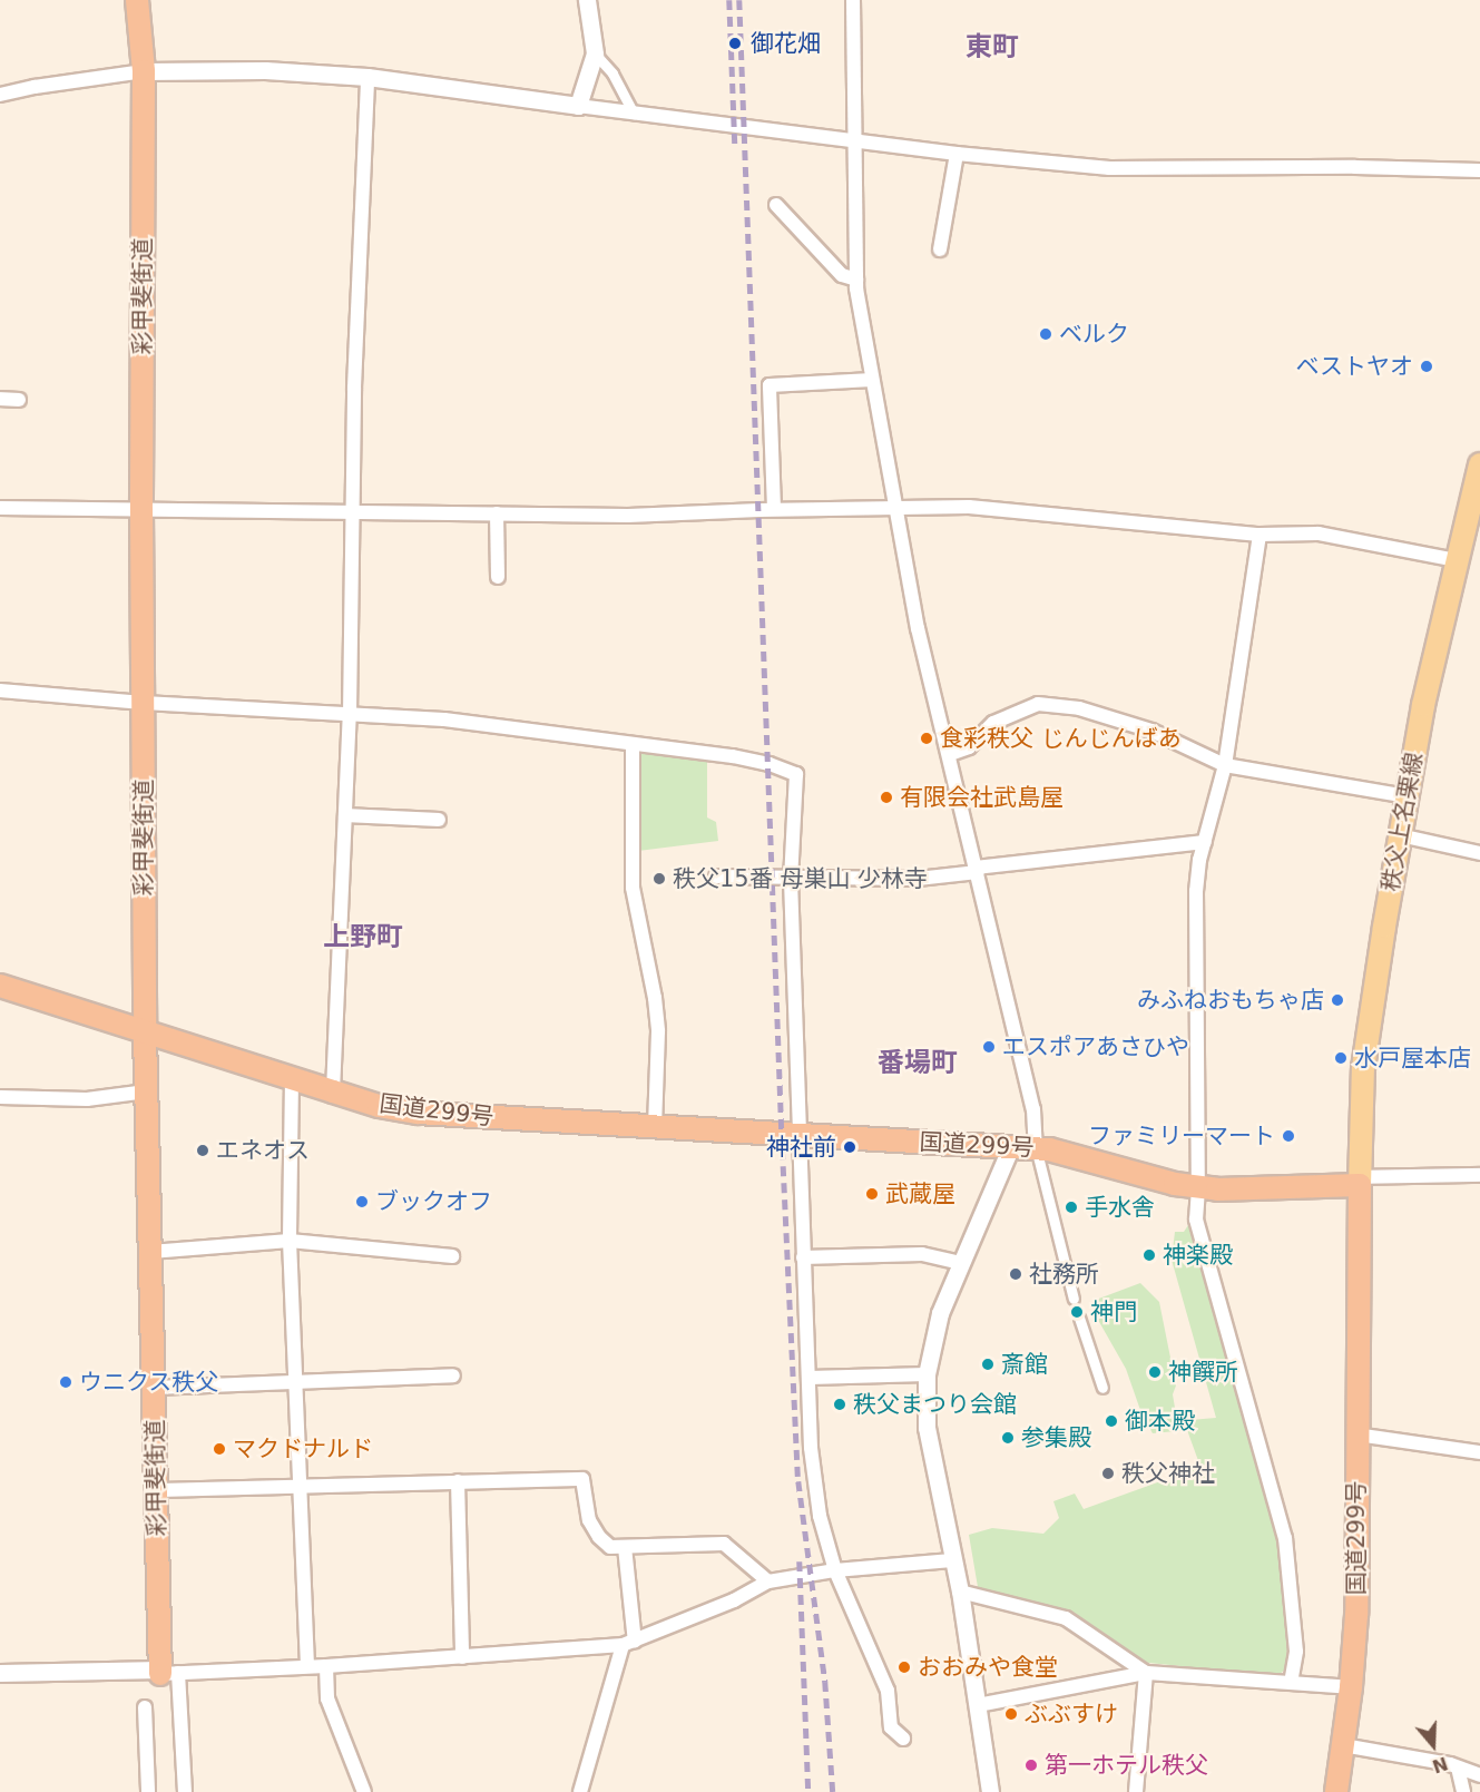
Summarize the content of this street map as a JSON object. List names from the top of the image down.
{
  "streets": {
    "highway": ["彩甲斐街道", "国道299号"],
    "main road": ["秩父上名栗線"]
  },
  "crossings": [
    ["彩甲斐街道", "国道299号"],
    ["秩父上名栗線", "国道299号"]
  ],
  "districts": ["東町", "上野町", "番場町"],
  "places": [
    "御花畑",
    "ベルク",
    "ベストヤオ",
    "食彩秩父 じんじんばあ",
    "有限会社武島屋",
    "秩父15番 母巣山 少林寺",
    "みふねおもちゃ店",
    "エスポアあさひや",
    "水戸屋本店",
    "ファミリーマート",
    "神社前",
    "エネオス",
    "武蔵屋",
    "ブックオフ",
    "手水舎",
    "神楽殿",
    "社務所",
    "神門",
    "斎館",
    "神饌所",
    "ウニクス秩父",
    "秩父まつり会館",
    "御本殿",
    "参集殿",
    "マクドナルド",
    "秩父神社",
    "おおみや食堂",
    "ぶぶすけ",
    "第一ホテル秩父"
  ],
  "north": "bottom"
}
